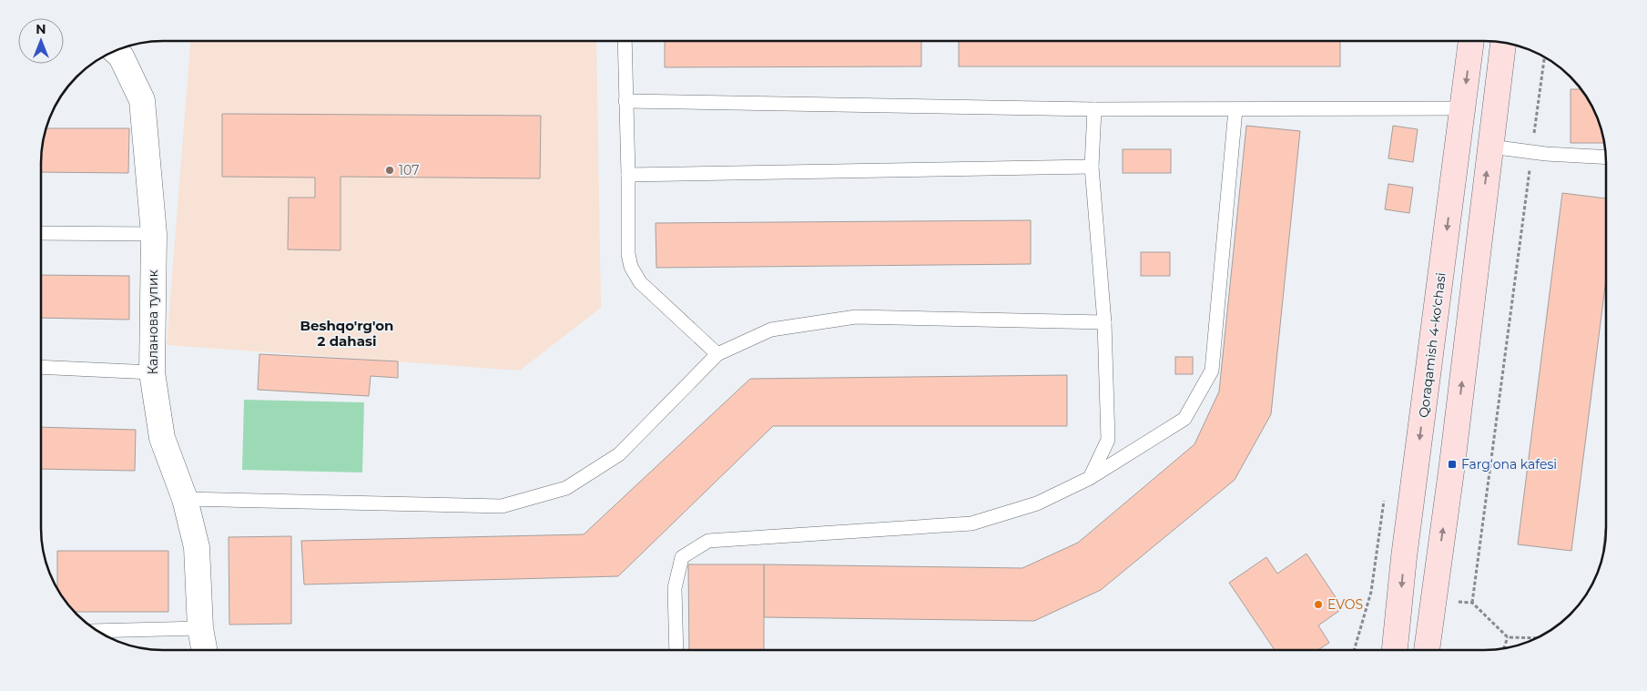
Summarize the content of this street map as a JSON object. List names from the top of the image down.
{
  "streets": {
    "main road": ["Qoraqamish 4-ko'chasi"],
    "street": ["Каланова тупик"]
  },
  "districts": ["Beshqo'rg'on 2 dahasi"],
  "places": {
    "other": ["107", "EVOS"],
    "transit": ["Farg‘ona kafesi"]
  },
  "north": "top"
}
